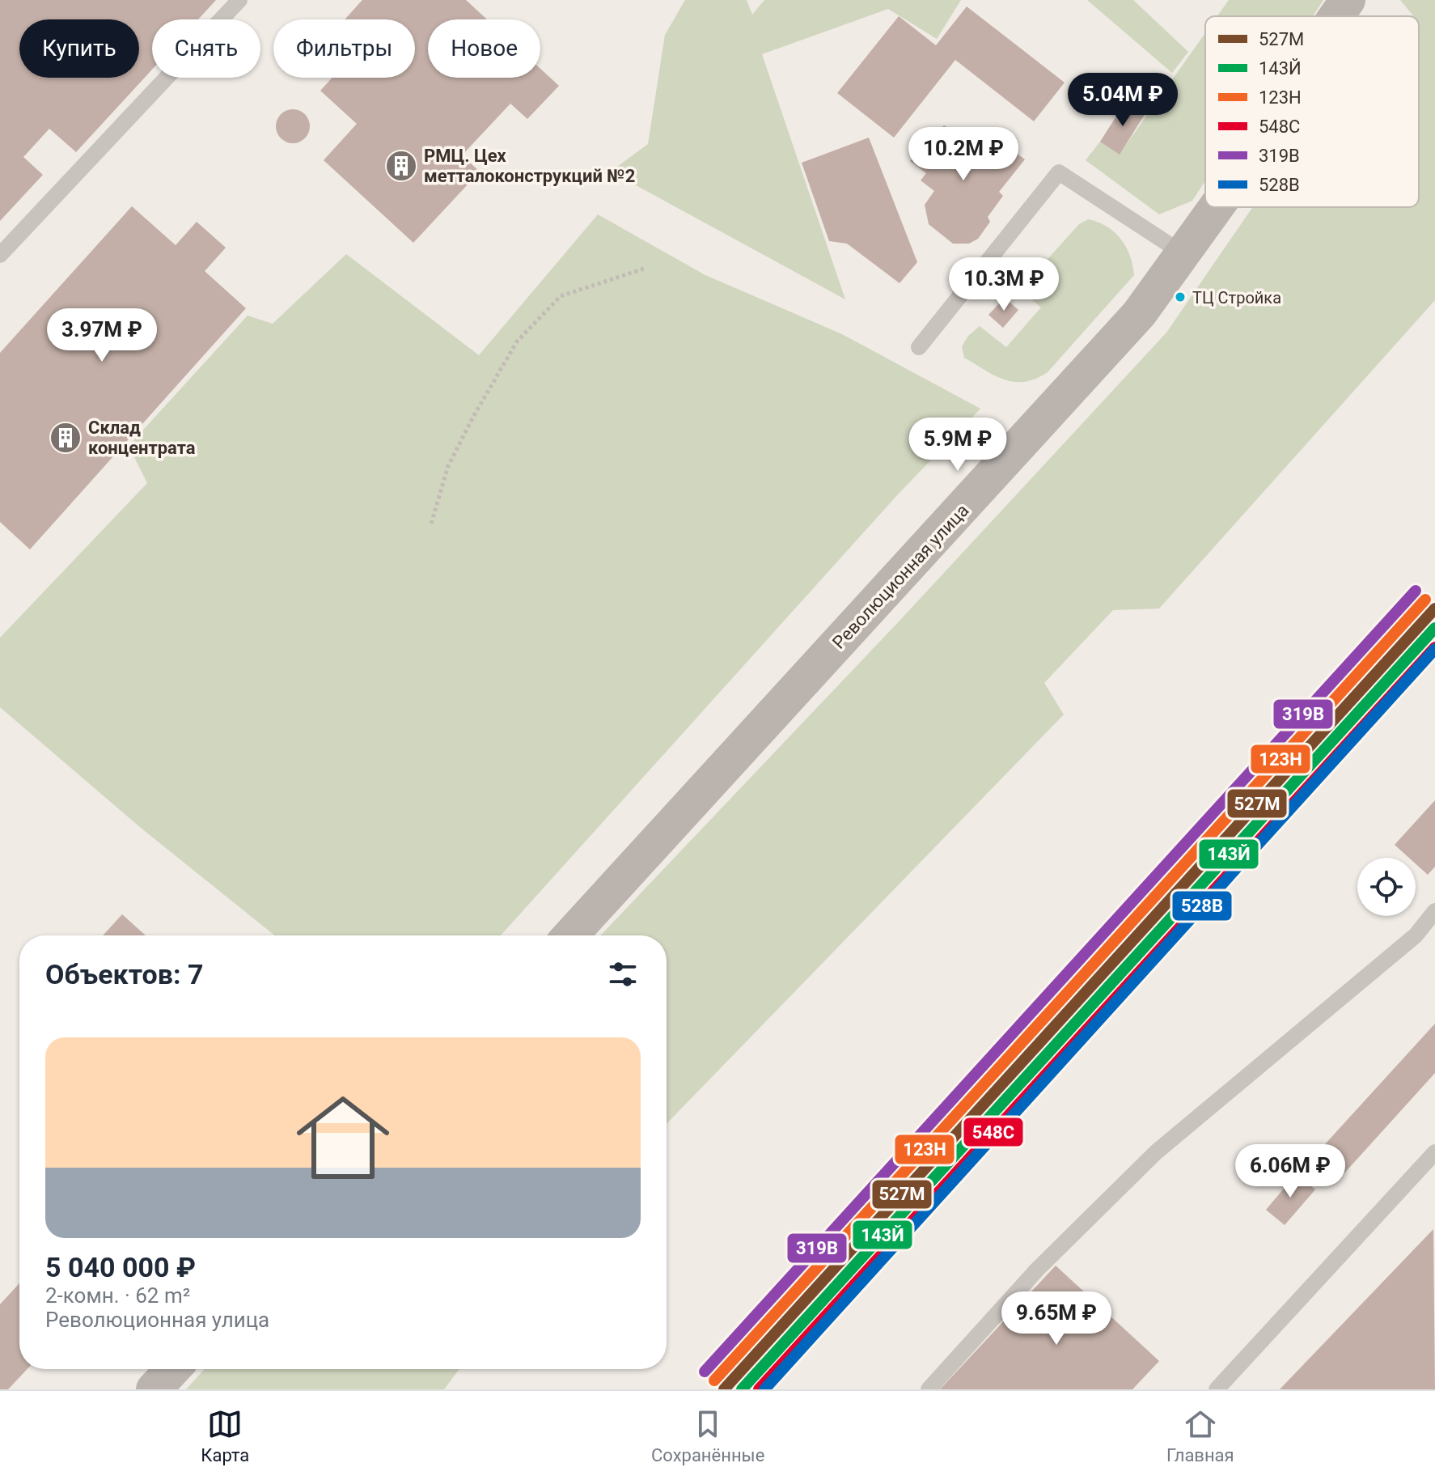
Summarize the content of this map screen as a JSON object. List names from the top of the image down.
{
  "streets": {
    "street": ["Революционная улица"]
  },
  "places": {
    "building": ["РМЦ. Цех метталоконструкций №2", "Склад концентрата"],
    "other": ["ТЦ Стройка"]
  },
  "lines": [
    "transit line 319В",
    "transit line 123Н",
    "transit line 527М",
    "transit line 143Й",
    "transit line 548С",
    "transit line 528В"
  ],
  "legend": [
    "527М",
    "143Й",
    "123Н",
    "548С",
    "319В",
    "528В"
  ],
  "page": {
    "chip": [
      "Купить",
      "Снять",
      "Фильтры",
      "Новое"
    ],
    "price": [
      "5.04M ₽",
      "10.2M ₽",
      "10.3M ₽",
      "3.97M ₽",
      "5.9M ₽",
      "6.06M ₽",
      "9.65M ₽"
    ],
    "heading": "Объектов: 7",
    "list": [
      {
        "name": "5 040 000 ₽",
        "note": "2-комн. · 62 m² · Революционная улица"
      }
    ],
    "tabs": ["Карта", "Сохранённые", "Главная"]
  }
}
